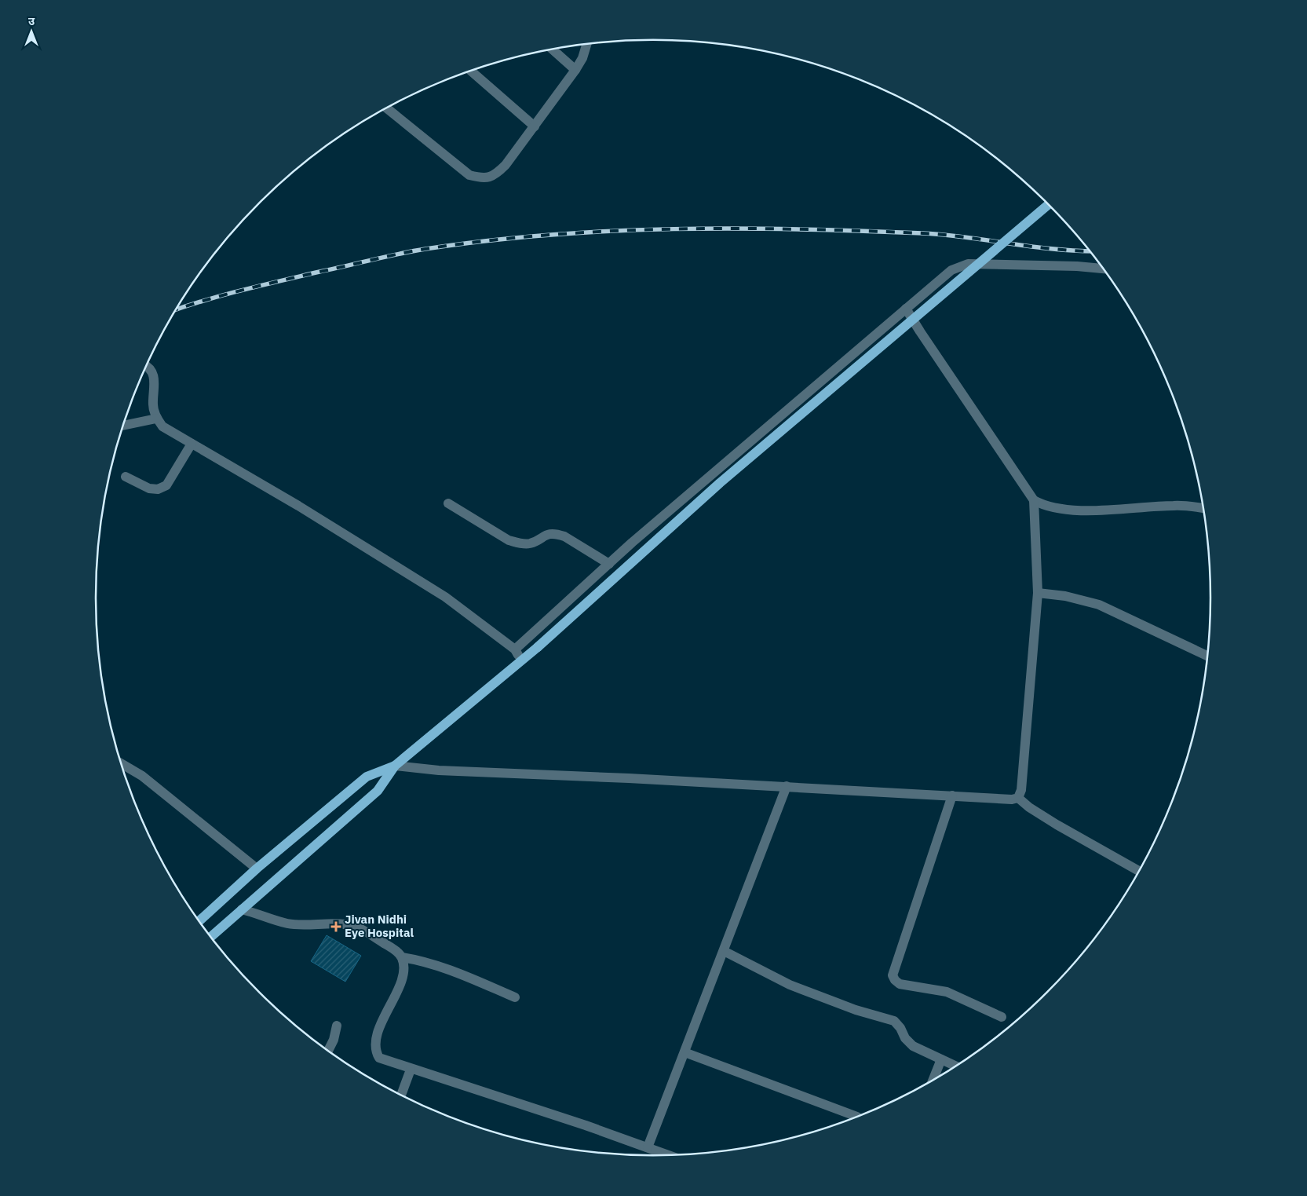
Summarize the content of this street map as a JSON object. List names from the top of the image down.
{
  "places": {
    "health": ["Jivan Nidhi Eye Hospital"]
  },
  "north": "top"
}
